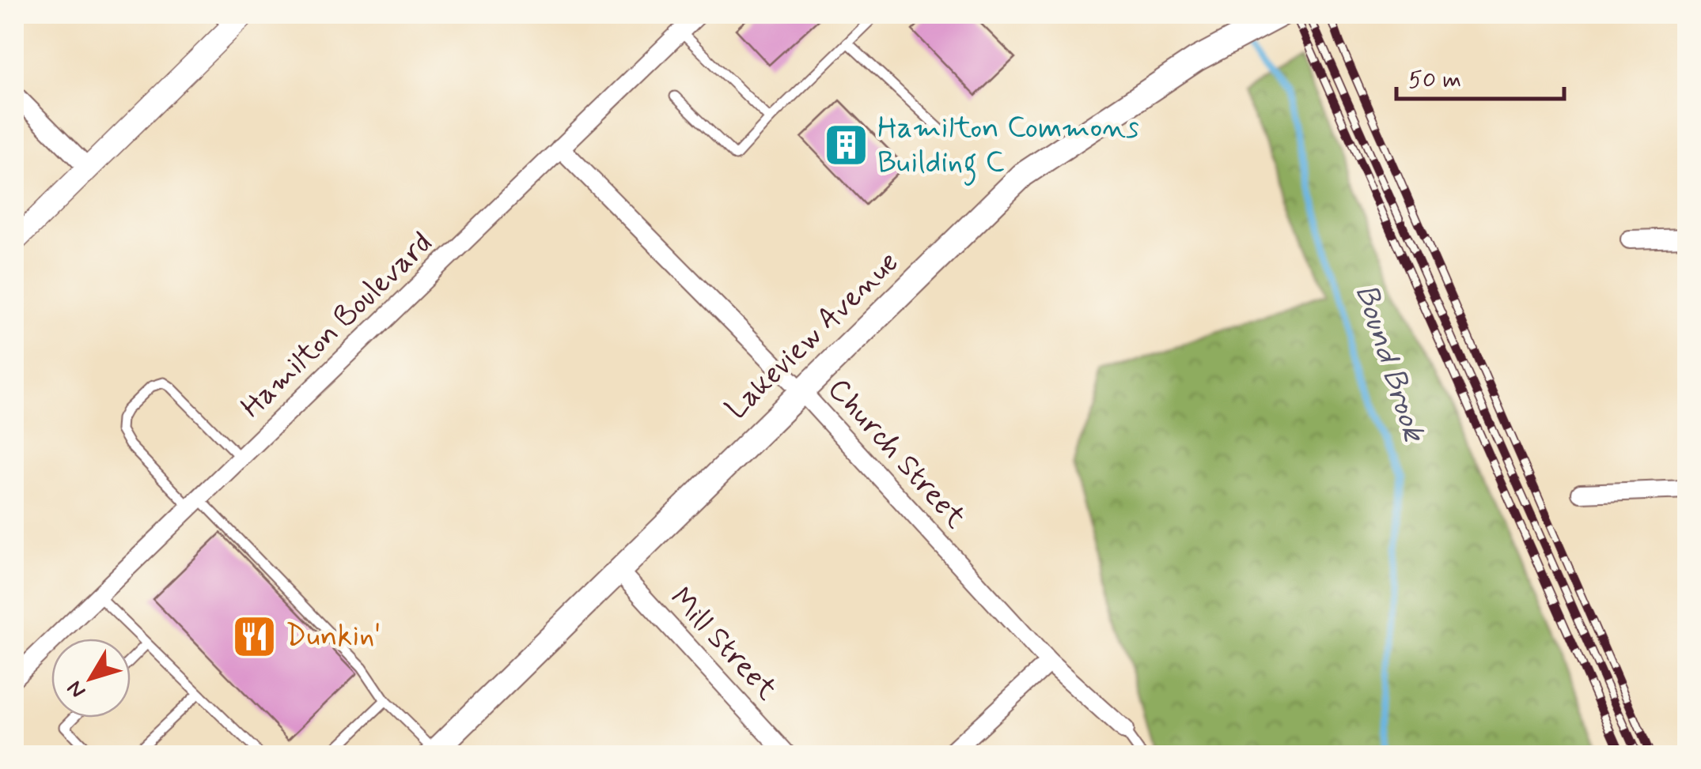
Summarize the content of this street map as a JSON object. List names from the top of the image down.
{
  "streets": {
    "main road": ["Lakeview Avenue"],
    "street": ["Hamilton Boulevard", "Church Street", "Mill Street"]
  },
  "crossings": [
    ["Hamilton Boulevard", "Church Street"],
    ["Lakeview Avenue", "Church Street"],
    ["Lakeview Avenue", "Mill Street"]
  ],
  "water": ["Bound Brook"],
  "places": {
    "building": ["Hamilton Commons Building C"],
    "restaurant": ["Dunkin'"]
  },
  "scale_bar": "50 m",
  "north": "bottom left"
}
